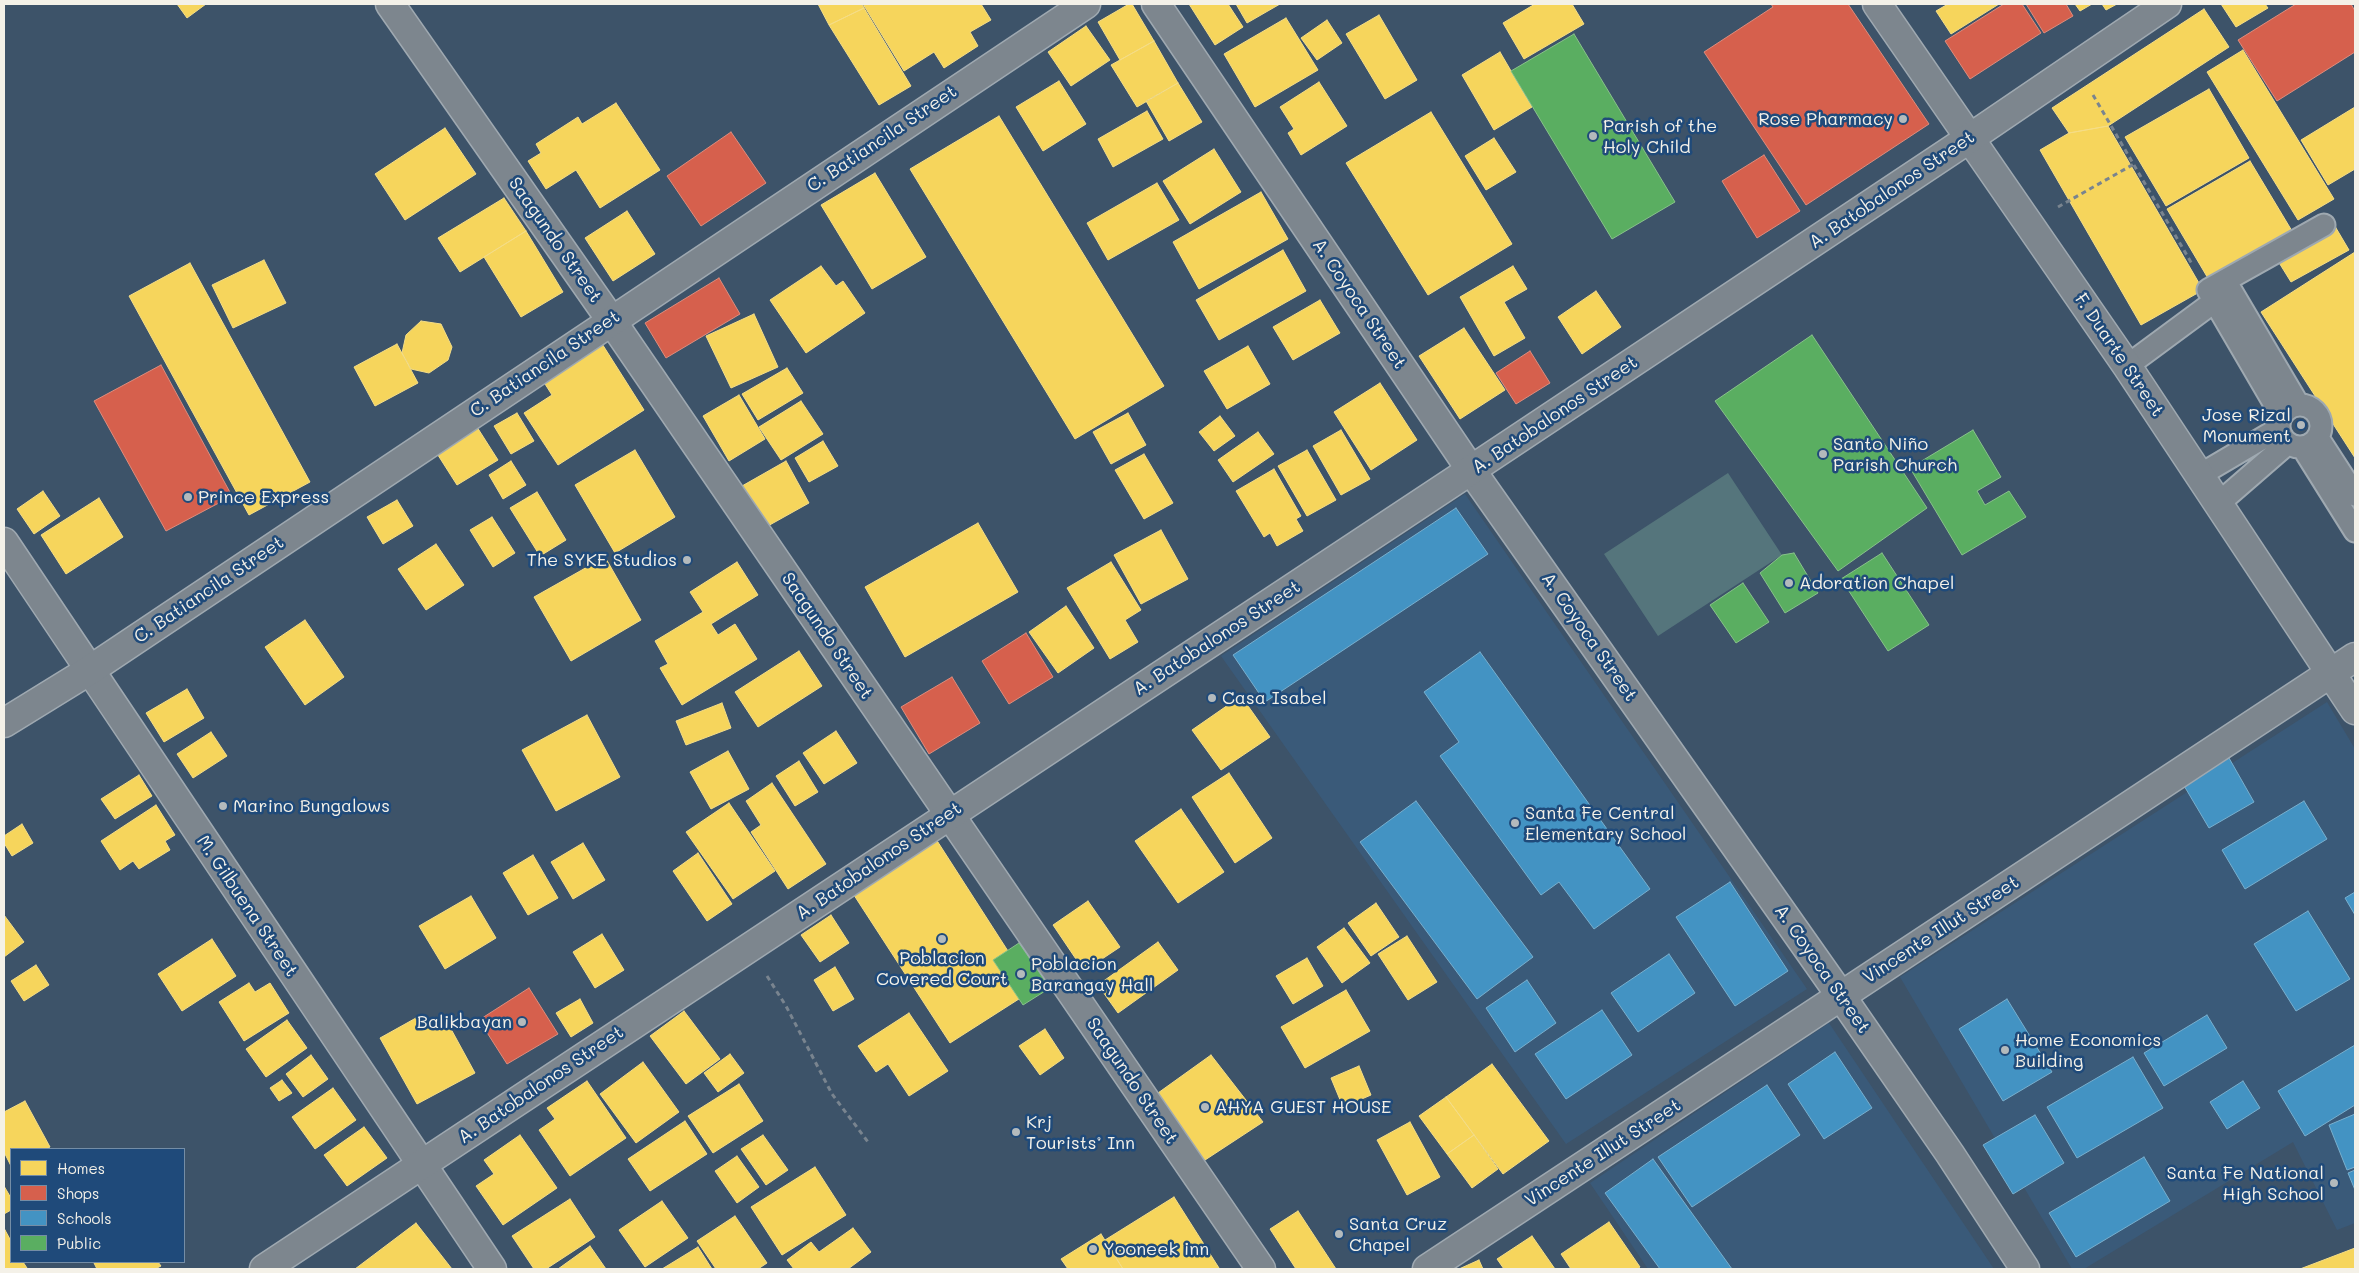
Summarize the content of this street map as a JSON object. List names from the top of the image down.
{
  "streets": {
    "street": [
      "C. Batiancila Street",
      "A. Batobalonos Street",
      "Saagundo Street",
      "A. Coyoca Street",
      "F. Duarte Street",
      "M. Gilbuena Street",
      "Vincente Illut Street"
    ]
  },
  "crossings": [
    ["C. Batiancila Street", "Saagundo Street"],
    ["C. Batiancila Street", "M. Gilbuena Street"],
    ["A. Batobalonos Street", "Saagundo Street"],
    ["A. Batobalonos Street", "A. Coyoca Street"],
    ["A. Batobalonos Street", "F. Duarte Street"],
    ["A. Batobalonos Street", "M. Gilbuena Street"],
    ["A. Coyoca Street", "Vincente Illut Street"],
    ["F. Duarte Street", "Vincente Illut Street"]
  ],
  "places": [
    "Rose Pharmacy",
    "Parish of the Holy Child",
    "Jose Rizal Monument",
    "Santo Niño Parish Church",
    "Prince Express",
    "The SYKE Studios",
    "Adoration Chapel",
    "Casa Isabel",
    "Marino Bungalows",
    "Santa Fe Central Elementary School",
    "Poblacion Covered Court",
    "Poblacion Barangay Hall",
    "Balikbayan",
    "Home Economics Building",
    "AHYA GUEST HOUSE",
    "Krj Tourists’ Inn",
    "Santa Fe National High School",
    "Santa Cruz Chapel",
    "Yooneek inn"
  ],
  "legend": [
    "Homes",
    "Shops",
    "Schools",
    "Public"
  ]
}
